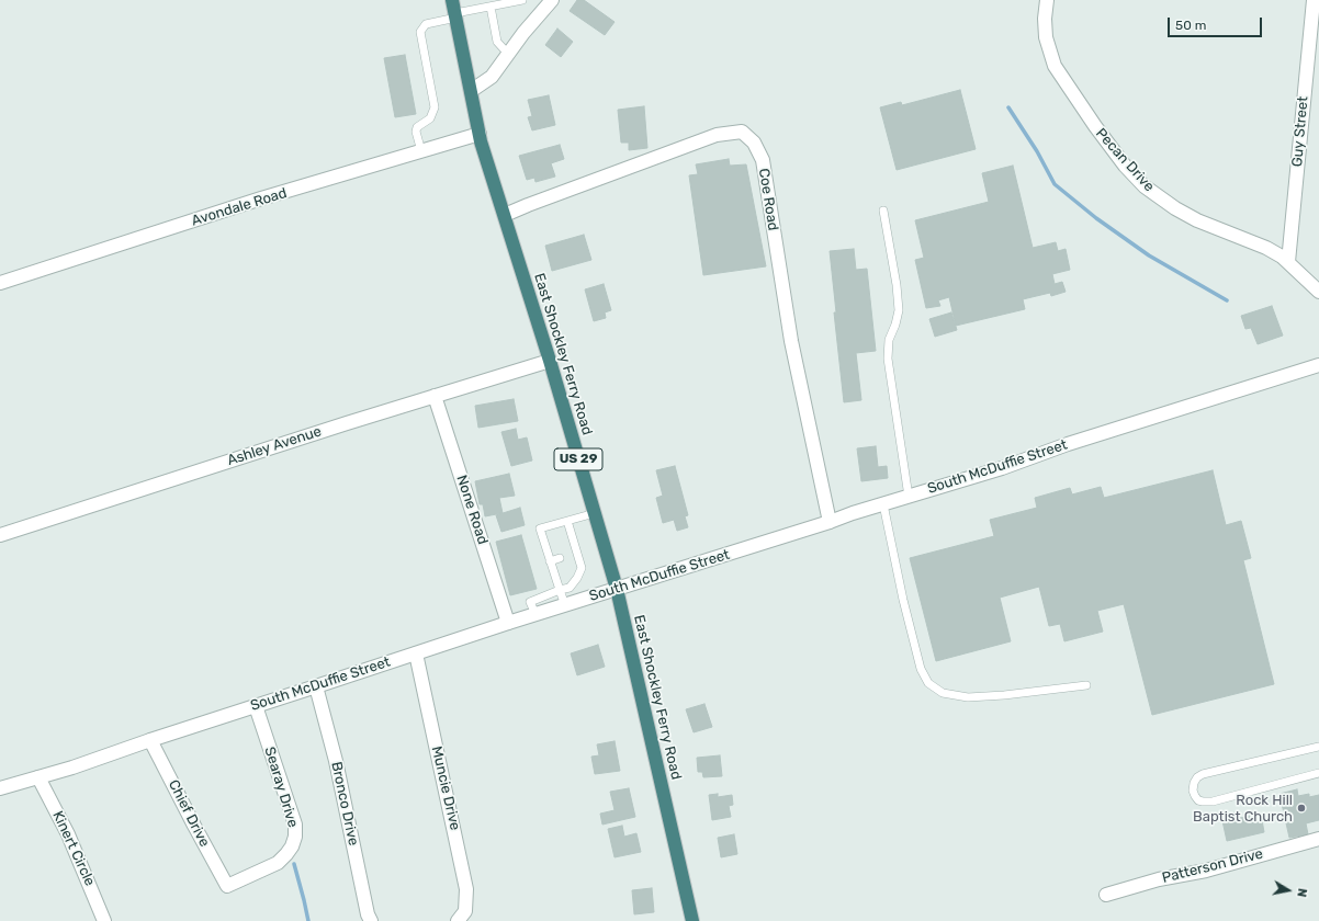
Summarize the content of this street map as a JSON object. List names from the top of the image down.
{
  "streets": {
    "highway": ["East Shockley Ferry Road", "US 29"],
    "street": [
      "Guy Street",
      "Pecan Drive",
      "Coe Road",
      "Avondale Road",
      "Ashley Avenue",
      "South McDuffie Street",
      "None Road",
      "Searay Drive",
      "Muncie Drive",
      "Bronco Drive",
      "Chief Drive",
      "Kinert Circle",
      "Patterson Drive"
    ]
  },
  "crossings": [
    ["Guy Street", "Pecan Drive"],
    ["Coe Road", "East Shockley Ferry Road"],
    ["Coe Road", "South McDuffie Street"],
    ["Avondale Road", "East Shockley Ferry Road"],
    ["East Shockley Ferry Road", "Ashley Avenue"],
    ["East Shockley Ferry Road", "South McDuffie Street"],
    ["Ashley Avenue", "None Road"],
    ["South McDuffie Street", "None Road"],
    ["South McDuffie Street", "Searay Drive"],
    ["South McDuffie Street", "Muncie Drive"],
    ["South McDuffie Street", "Bronco Drive"],
    ["South McDuffie Street", "Chief Drive"],
    ["South McDuffie Street", "Kinert Circle"],
    ["Searay Drive", "Chief Drive"]
  ],
  "places": ["Rock Hill Baptist Church"],
  "scale_bar": "50 m",
  "north": "right"
}
